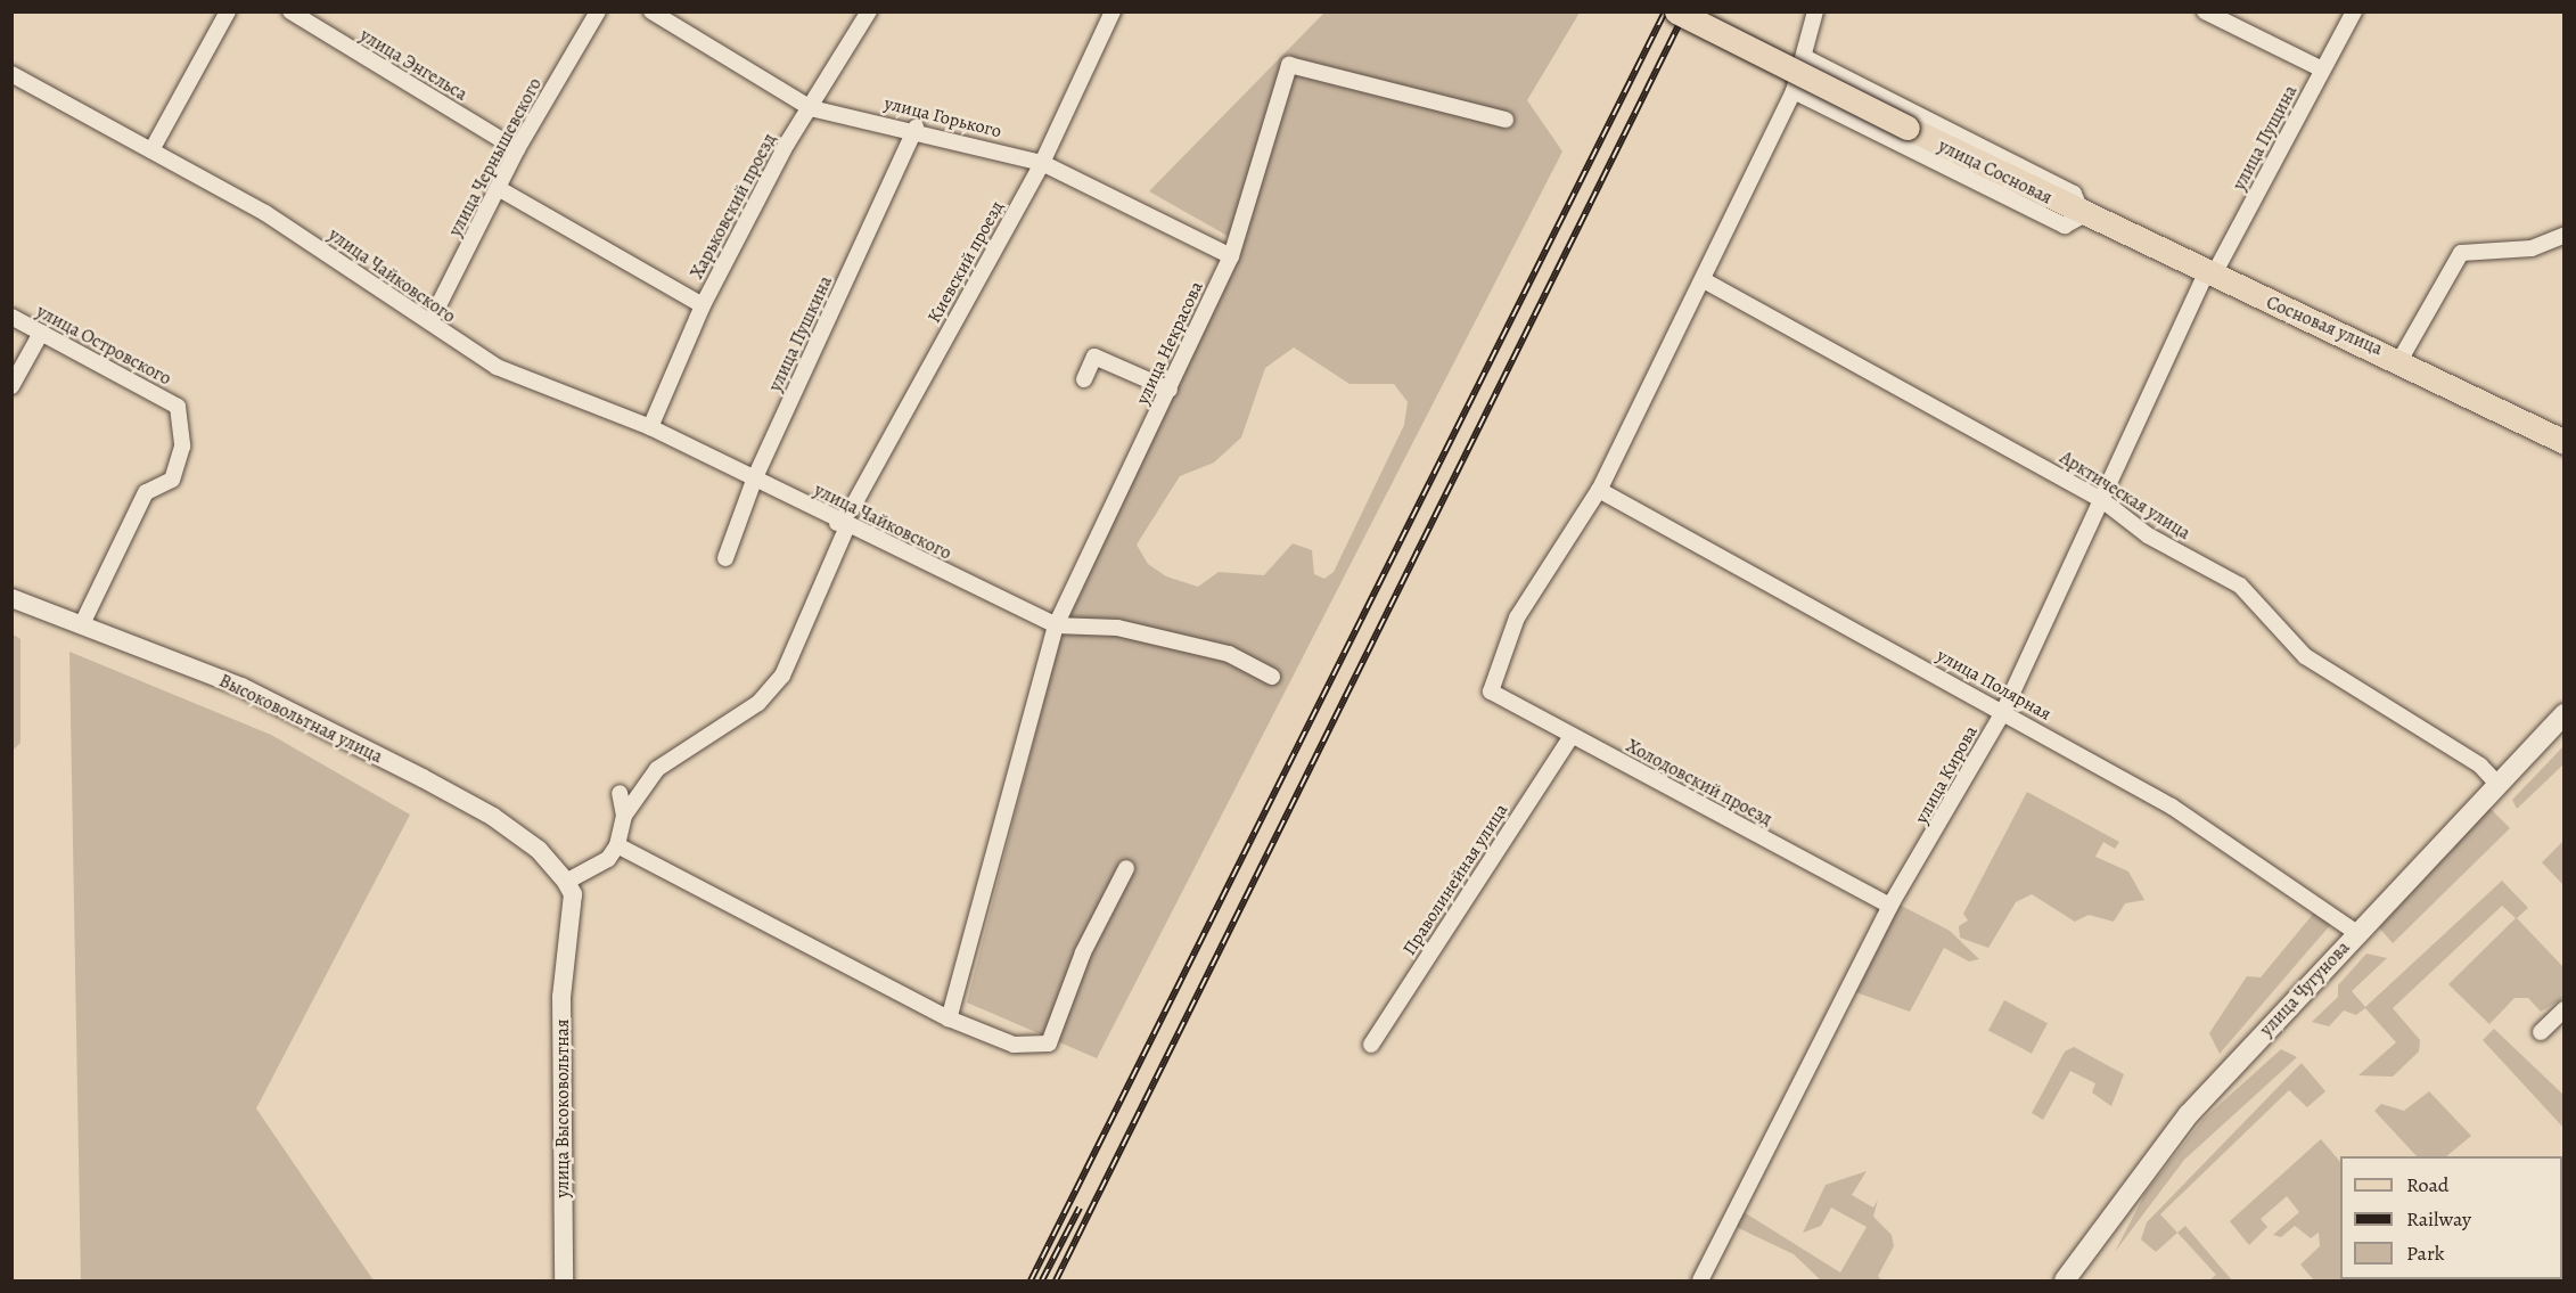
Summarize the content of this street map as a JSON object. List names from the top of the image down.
{
  "streets": {
    "main road": ["улица Сосновая", "Сосновая улица", "улица Чугунова"],
    "street": [
      "улица Энгельса",
      "улица Горького",
      "улица Пущина",
      "улица Чернышевского",
      "Харьковский проезд",
      "Киевский проезд",
      "улица Чайковского",
      "улица Пушкина",
      "улица Некрасова",
      "улица Островского",
      "Арктическая улица",
      "улица Полярная",
      "Высоковольтная улица",
      "улица Кирова",
      "Холодовский проезд",
      "Праволинейная улица",
      "улица Высоковольтная"
    ]
  },
  "crossings": [
    ["улица Энгельса", "улица Чернышевского"],
    ["улица Горького", "Харьковский проезд"],
    ["улица Горького", "Киевский проезд"],
    ["улица Горького", "улица Пушкина"],
    ["улица Горького", "улица Некрасова"],
    ["улица Пущина", "Сосновая улица"],
    ["улица Пущина", "улица Кирова"],
    ["улица Чернышевского", "улица Чайковского"],
    ["улица Сосновая", "Сосновая улица"],
    ["Харьковский проезд", "улица Чайковского"],
    ["Киевский проезд", "улица Чайковского"],
    ["улица Чайковского", "улица Пушкина"],
    ["улица Чайковского", "улица Некрасова"],
    ["Сосновая улица", "улица Кирова"],
    ["улица Островского", "Высоковольтная улица"],
    ["Арктическая улица", "улица Кирова"],
    ["Арктическая улица", "улица Чугунова"],
    ["улица Полярная", "улица Кирова"],
    ["улица Полярная", "Холодовский проезд"],
    ["улица Полярная", "улица Чугунова"],
    ["Высоковольтная улица", "улица Высоковольтная"],
    ["улица Кирова", "Холодовский проезд"],
    ["Холодовский проезд", "Праволинейная улица"]
  ],
  "legend": ["Road", "Railway", "Park"]
}
